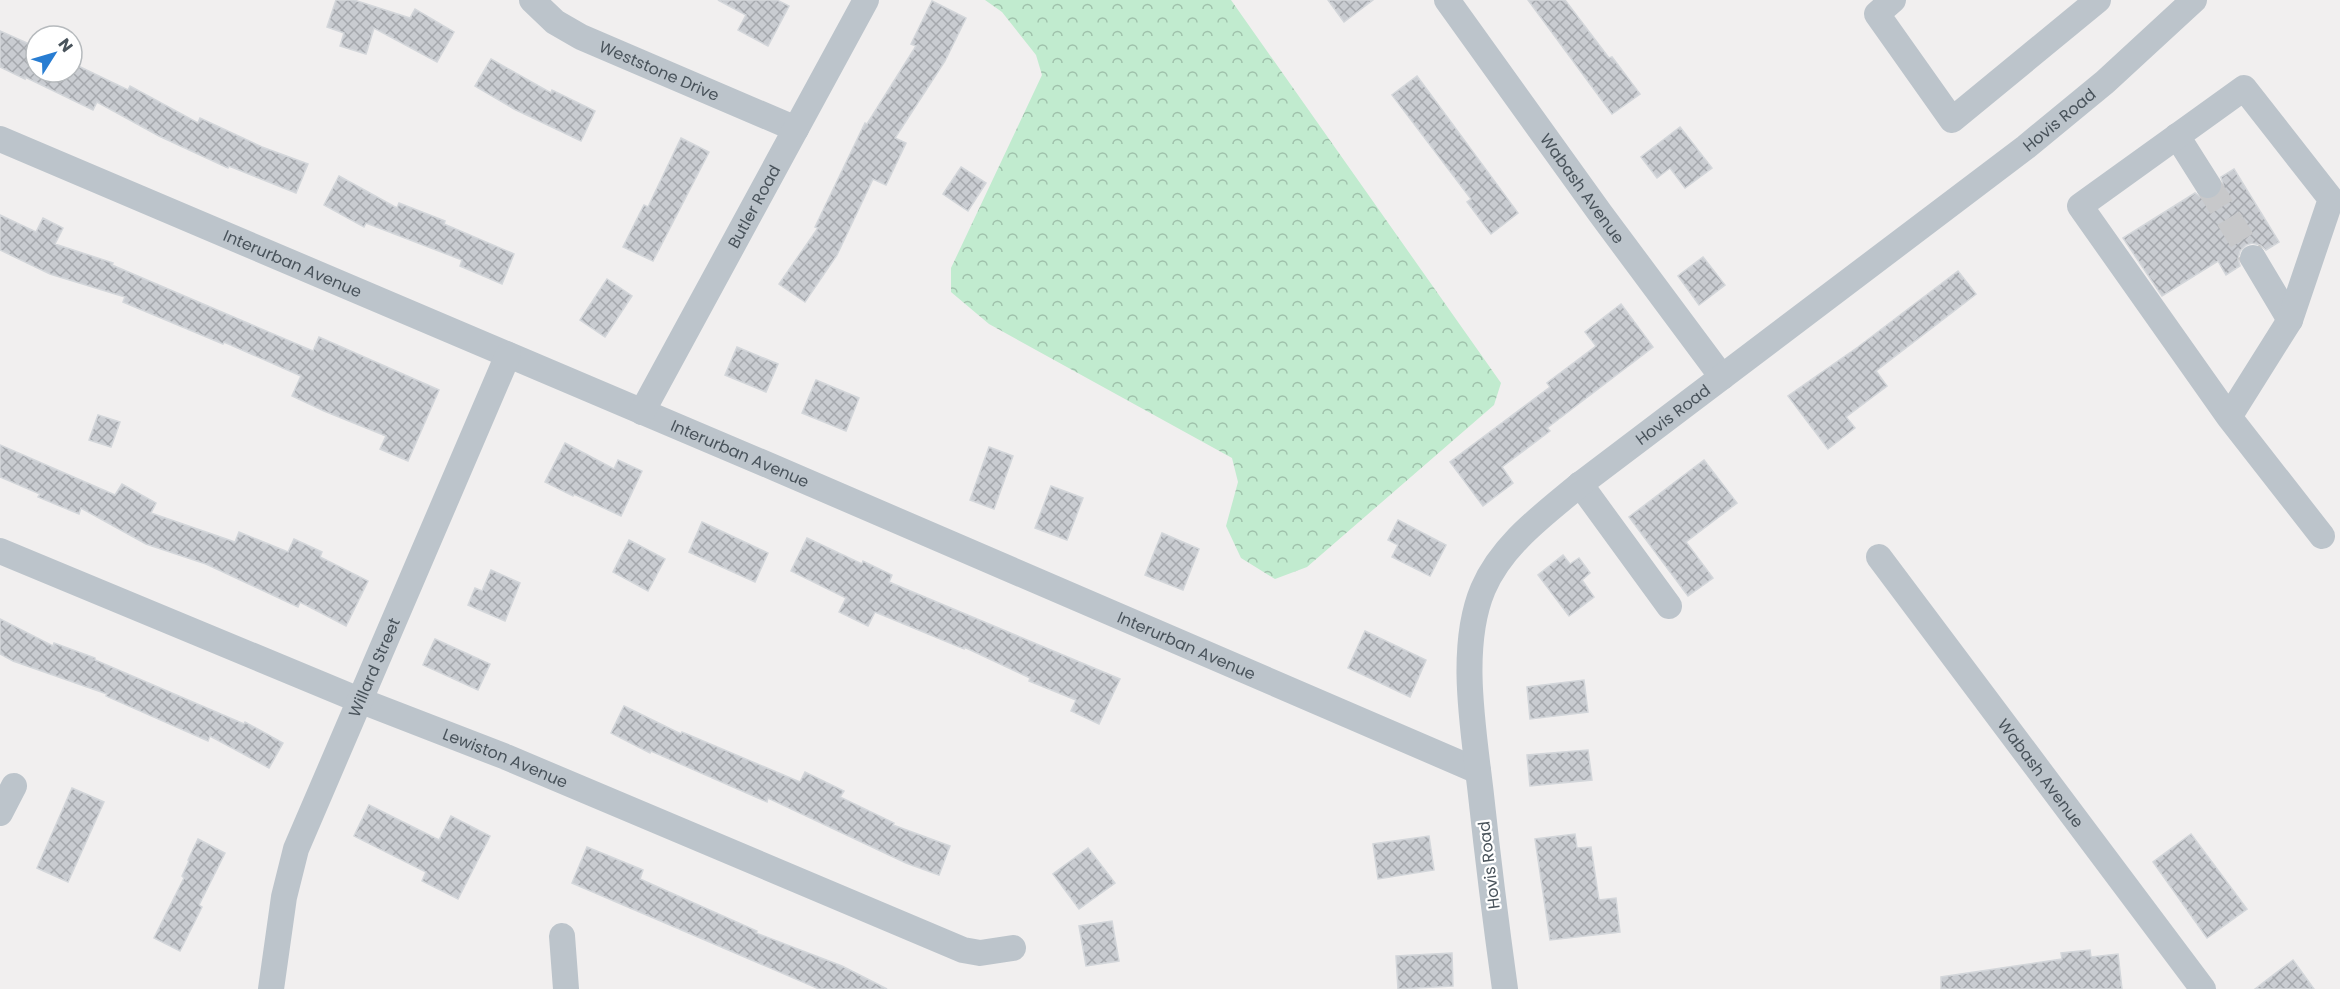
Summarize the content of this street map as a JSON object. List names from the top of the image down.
{
  "streets": {
    "street": [
      "Weststone Drive",
      "Hovis Road",
      "Wabash Avenue",
      "Butler Road",
      "Interurban Avenue",
      "Willard Street",
      "Lewiston Avenue"
    ]
  },
  "crossings": [
    ["Weststone Drive", "Butler Road"],
    ["Hovis Road", "Wabash Avenue"],
    ["Hovis Road", "Interurban Avenue"],
    ["Butler Road", "Interurban Avenue"],
    ["Interurban Avenue", "Willard Street"],
    ["Willard Street", "Lewiston Avenue"]
  ],
  "north": "top right"
}
